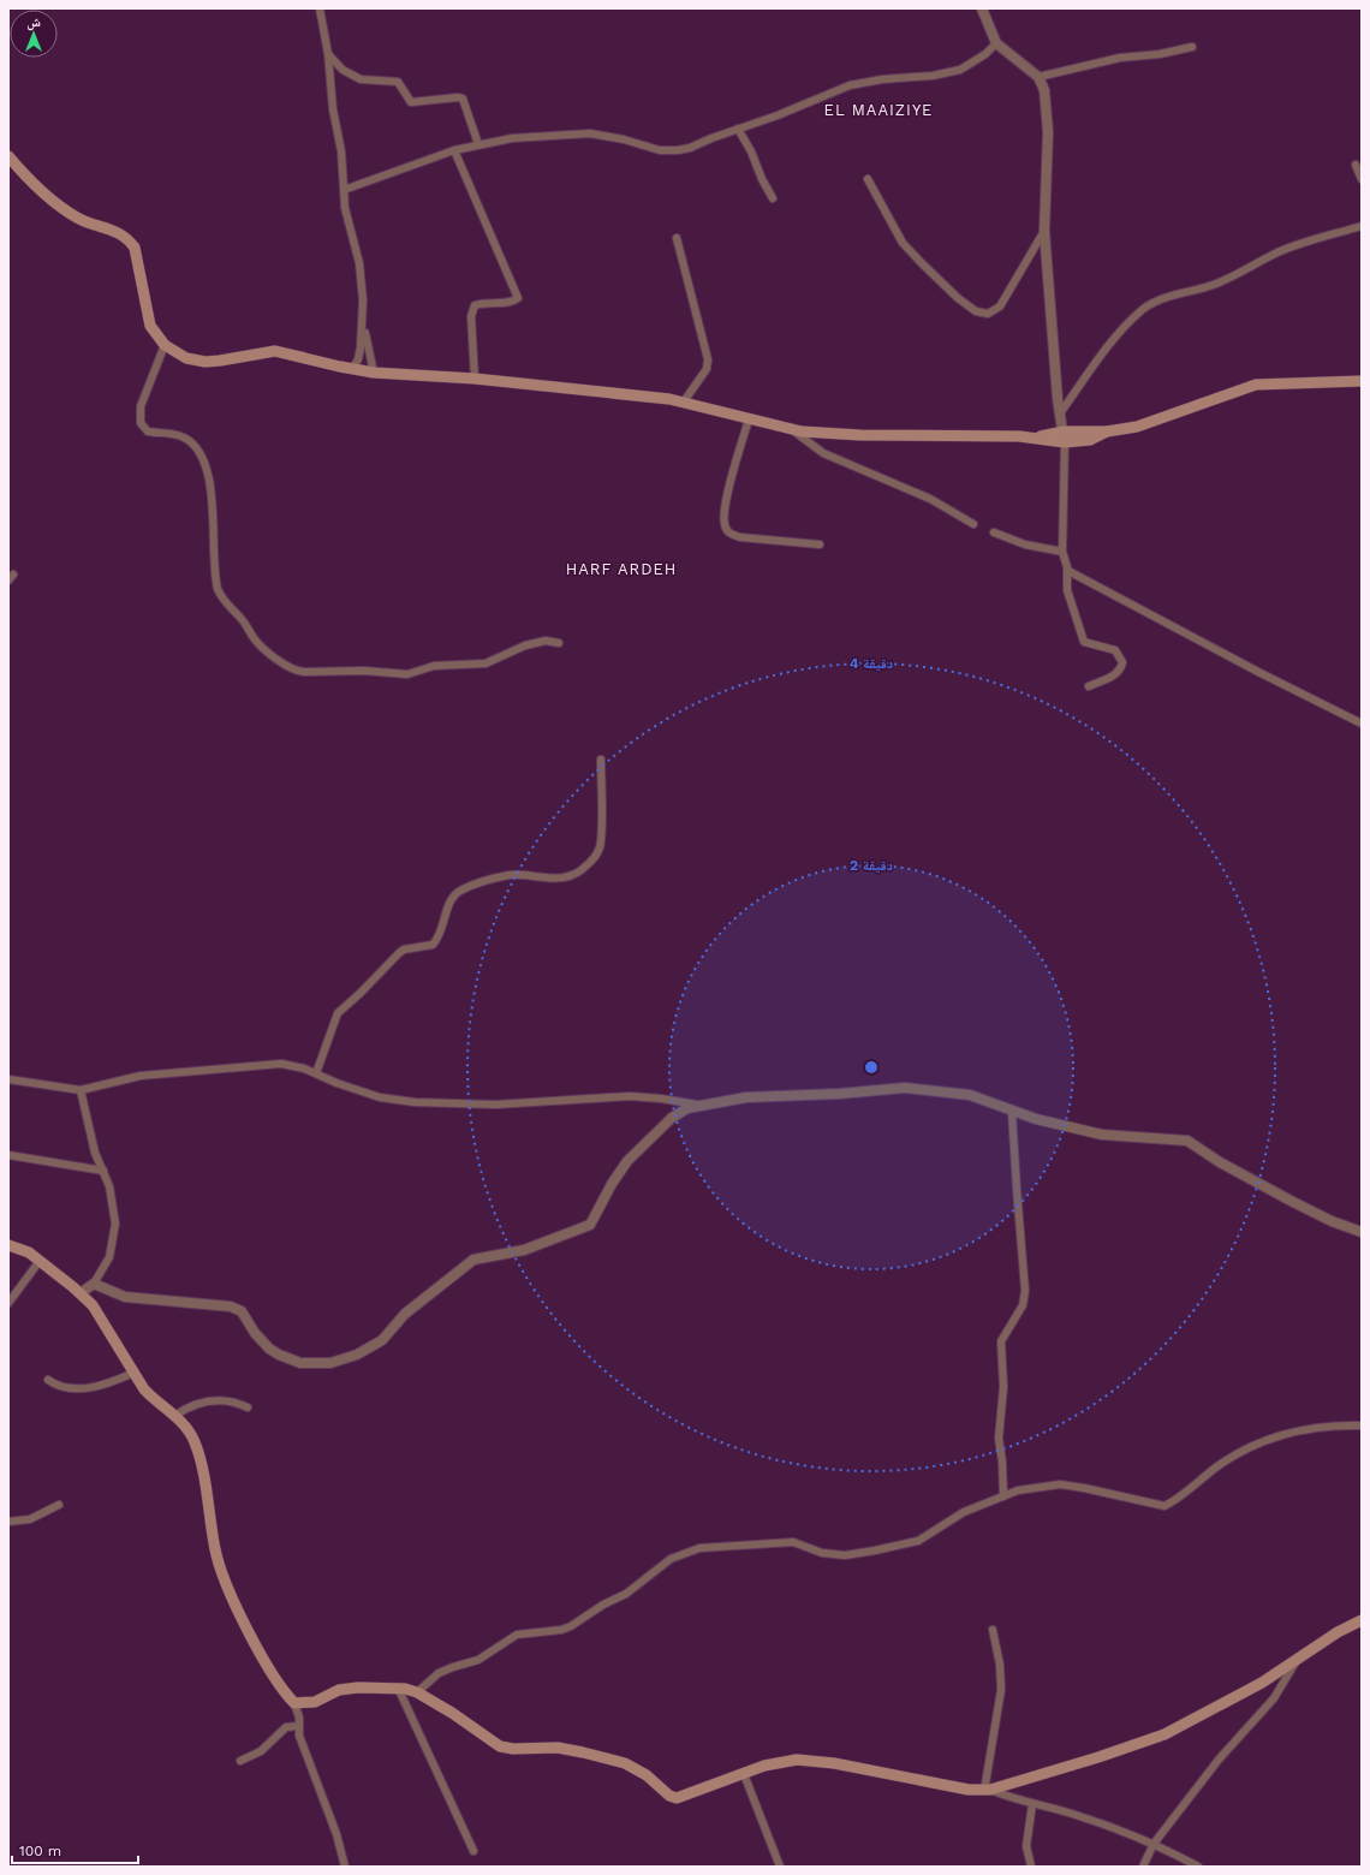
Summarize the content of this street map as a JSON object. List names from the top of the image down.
{
  "districts": ["EL MAAIZIYE", "HARF ARDEH"],
  "scale_bar": "100 m",
  "north": "top",
  "rings": ["4 دقيقة", "2 دقيقة"]
}
